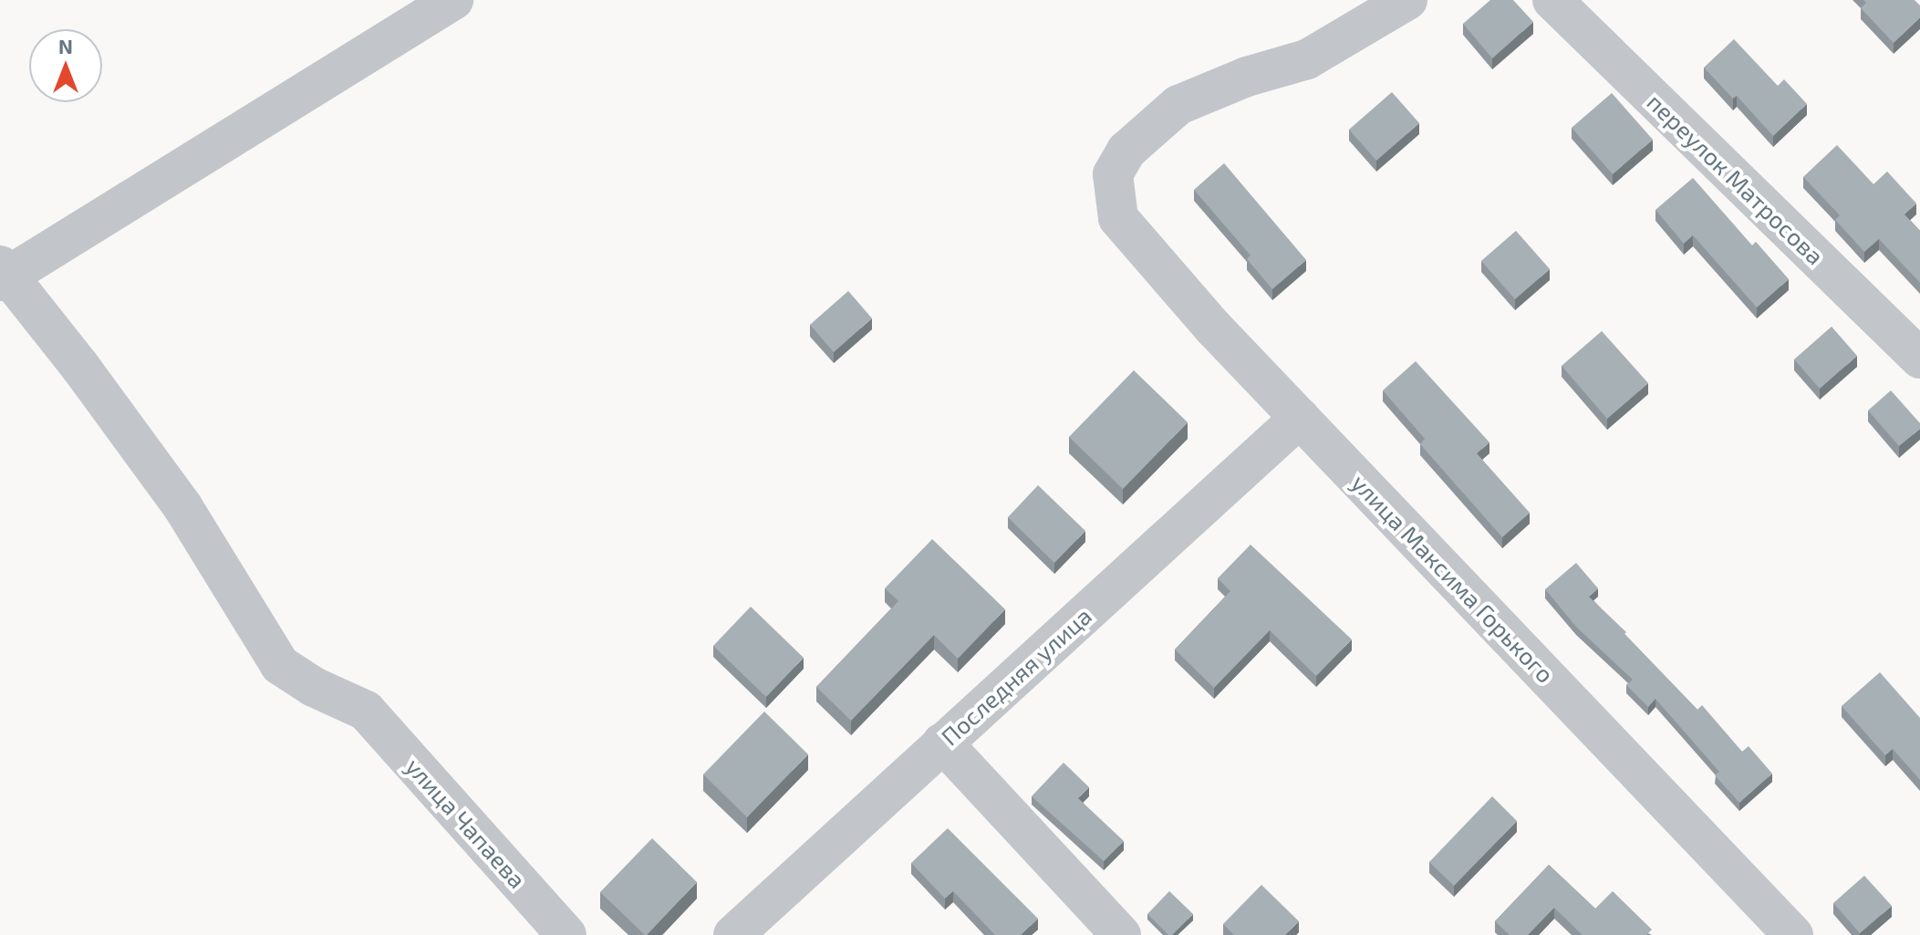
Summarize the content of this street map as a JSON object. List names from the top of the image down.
{
  "streets": {
    "street": [
      "переулок Матросова",
      "улица Максима Горького",
      "Последняя улица",
      "улица Чапаева"
    ]
  },
  "crossings": [
    ["улица Максима Горького", "Последняя улица"]
  ],
  "north": "top"
}
